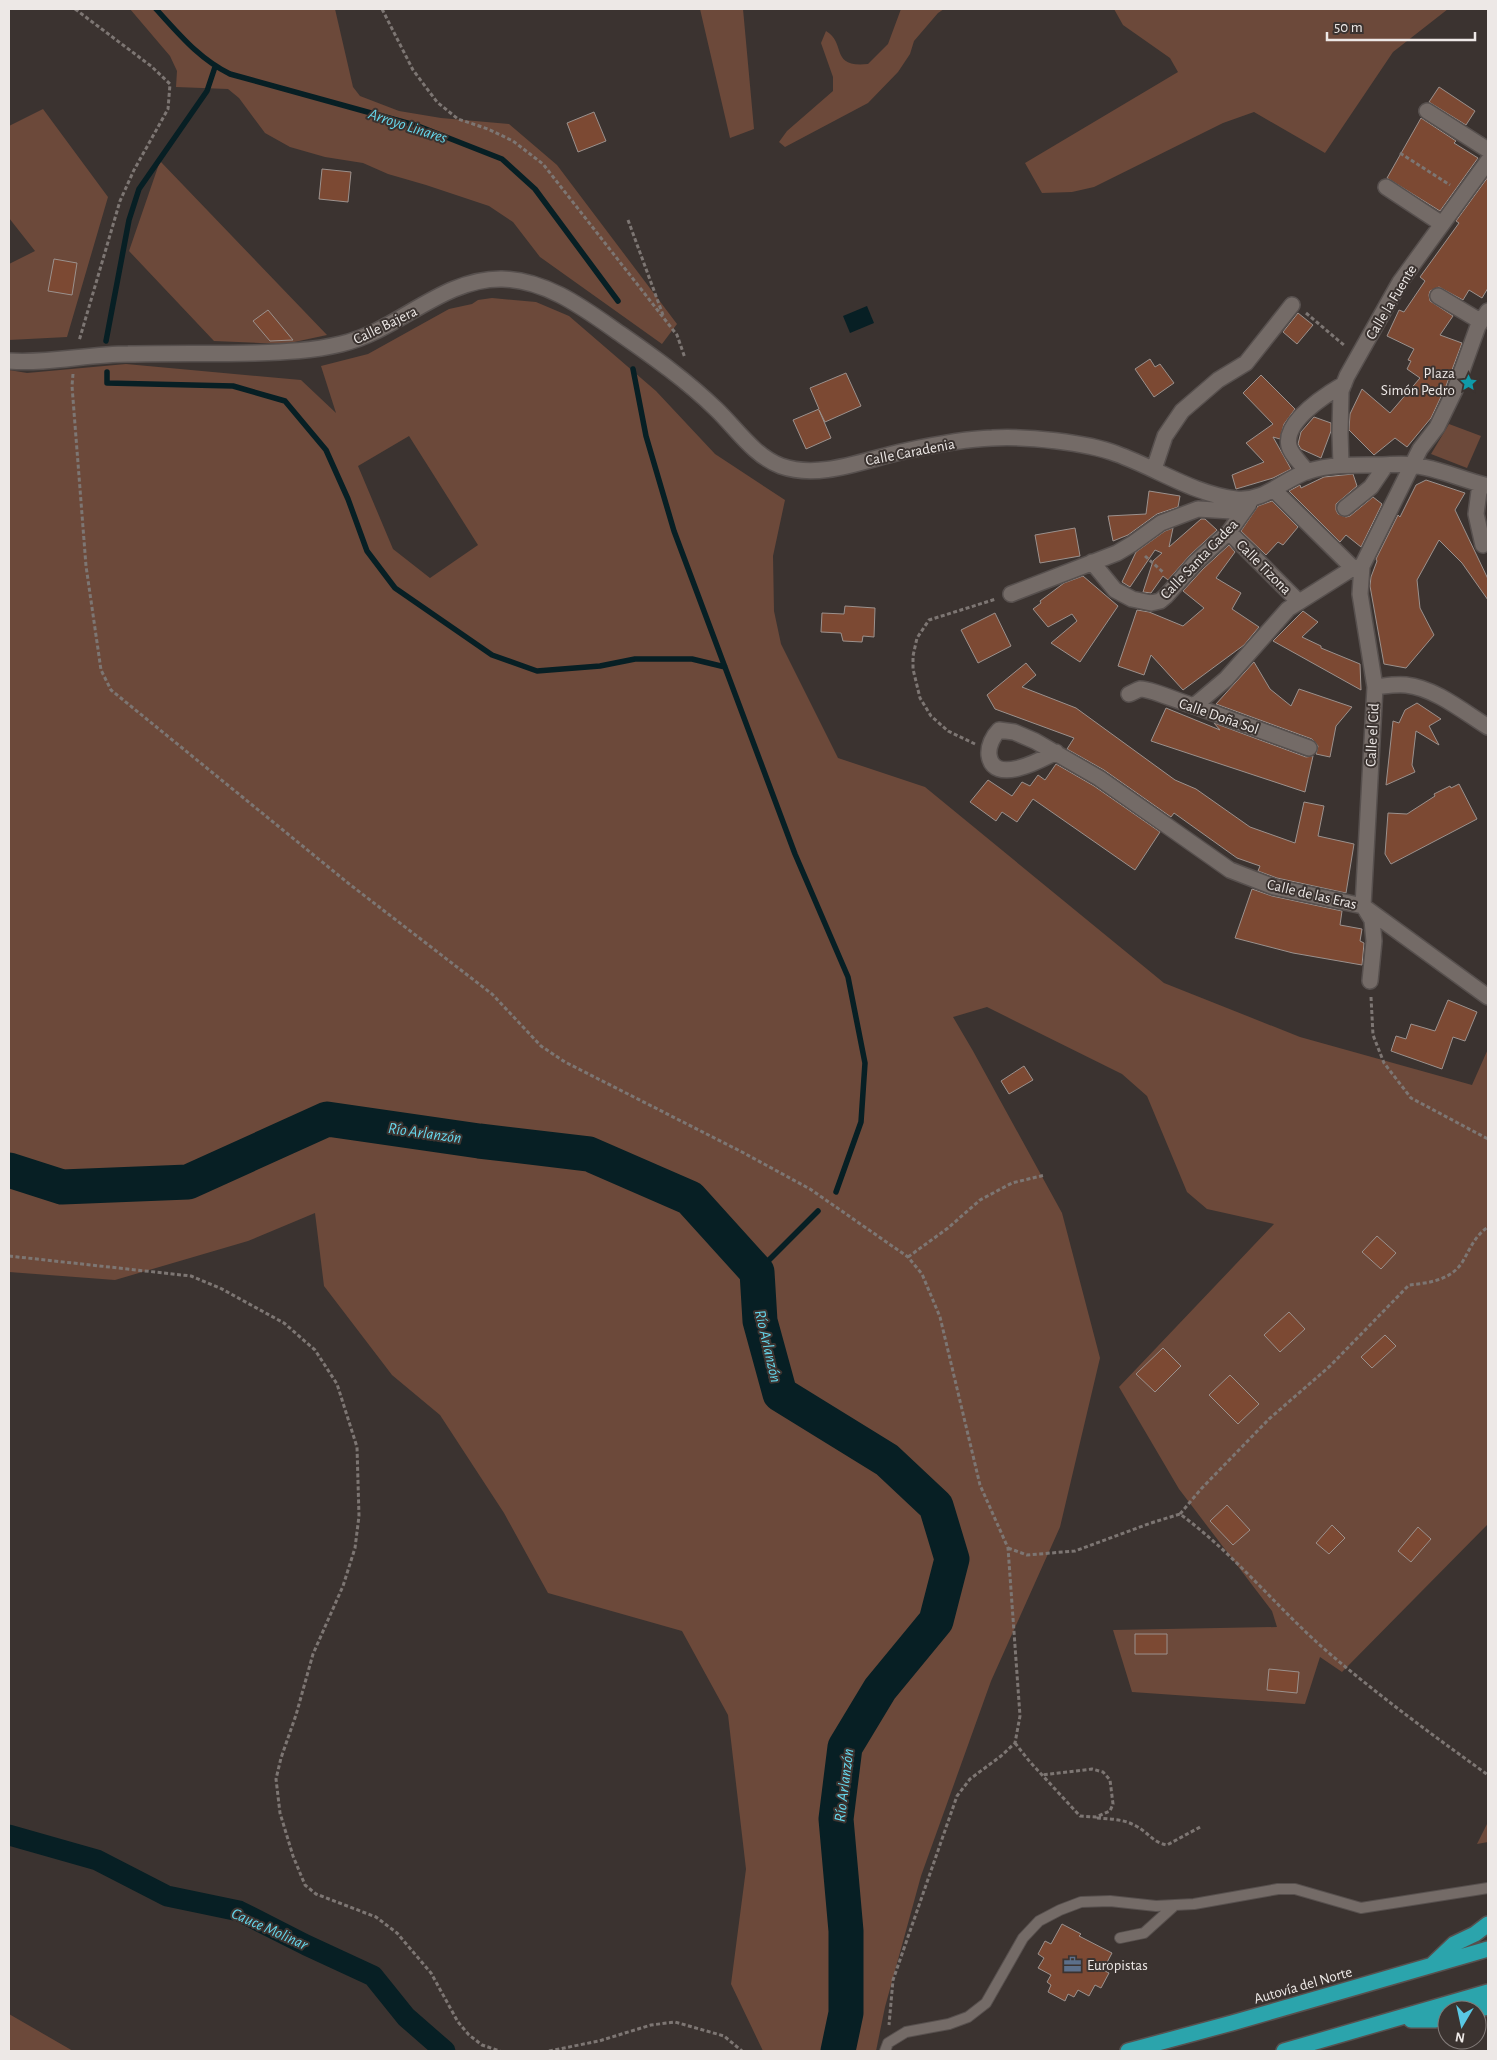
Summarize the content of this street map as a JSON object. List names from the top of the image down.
{
  "streets": {
    "highway": ["Autovía del Norte"],
    "street": [
      "Calle la Fuente",
      "Calle Bajera",
      "Calle Caradenia",
      "Calle Santa Gadea",
      "Calle Tizona",
      "Calle Doña Sol",
      "Calle el Cid",
      "Calle de las Eras"
    ]
  },
  "crossings": [
    ["Calle Bajera", "Calle Caradenia"],
    ["Calle Caradenia", "Calle Santa Gadea"],
    ["Calle Caradenia", "Calle el Cid"],
    ["Calle Santa Gadea", "Calle Tizona"],
    ["Calle el Cid", "Calle de las Eras"]
  ],
  "water": ["Arroyo Linares", "Río Arlanzón", "Cauce Molinar"],
  "places": {
    "place": ["Plaza Simón Pedro"],
    "office": ["Europistas"]
  },
  "scale_bar": "50 m",
  "north": "bottom"
}
